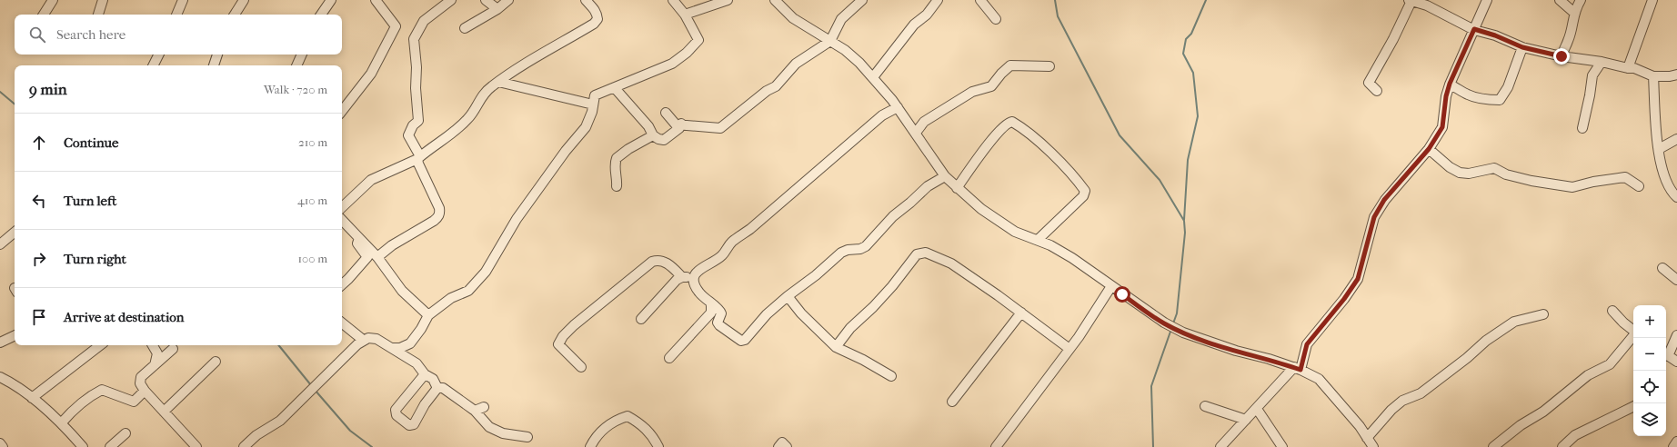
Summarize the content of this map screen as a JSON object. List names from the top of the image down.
{
  "page": {
    "search": "Search here",
    "heading": ["9 min", "Walk · 720 m"],
    "list": [
      ["Continue", "210 m"],
      ["Turn left", "410 m"],
      ["Turn right", "100 m"],
      "Arrive at destination"
    ],
    "map_buttons": ["+", "−"]
  }
}
